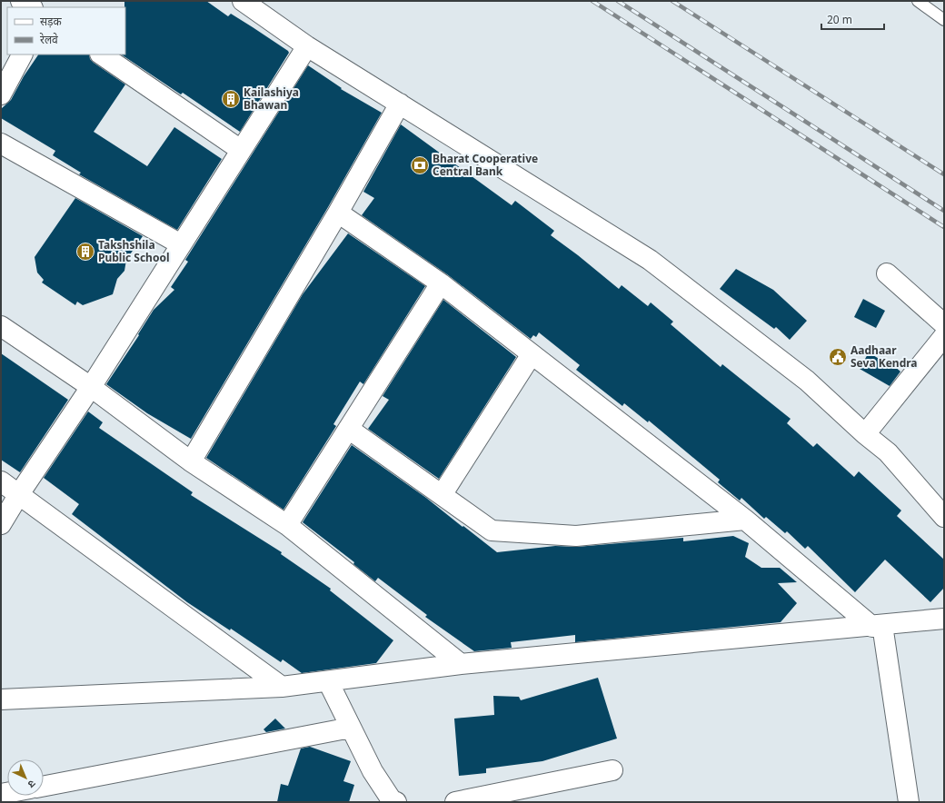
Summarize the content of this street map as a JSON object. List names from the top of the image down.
{
  "places": {
    "building": ["Kailashiya Bhawan", "Takshshila Public School"],
    "bank": ["Bharat Cooperative Central Bank"],
    "public building": ["Aadhaar Seva Kendra"]
  },
  "legend": ["सड़क", "रेलवे"],
  "scale_bar": "20 m",
  "north": "bottom right"
}
